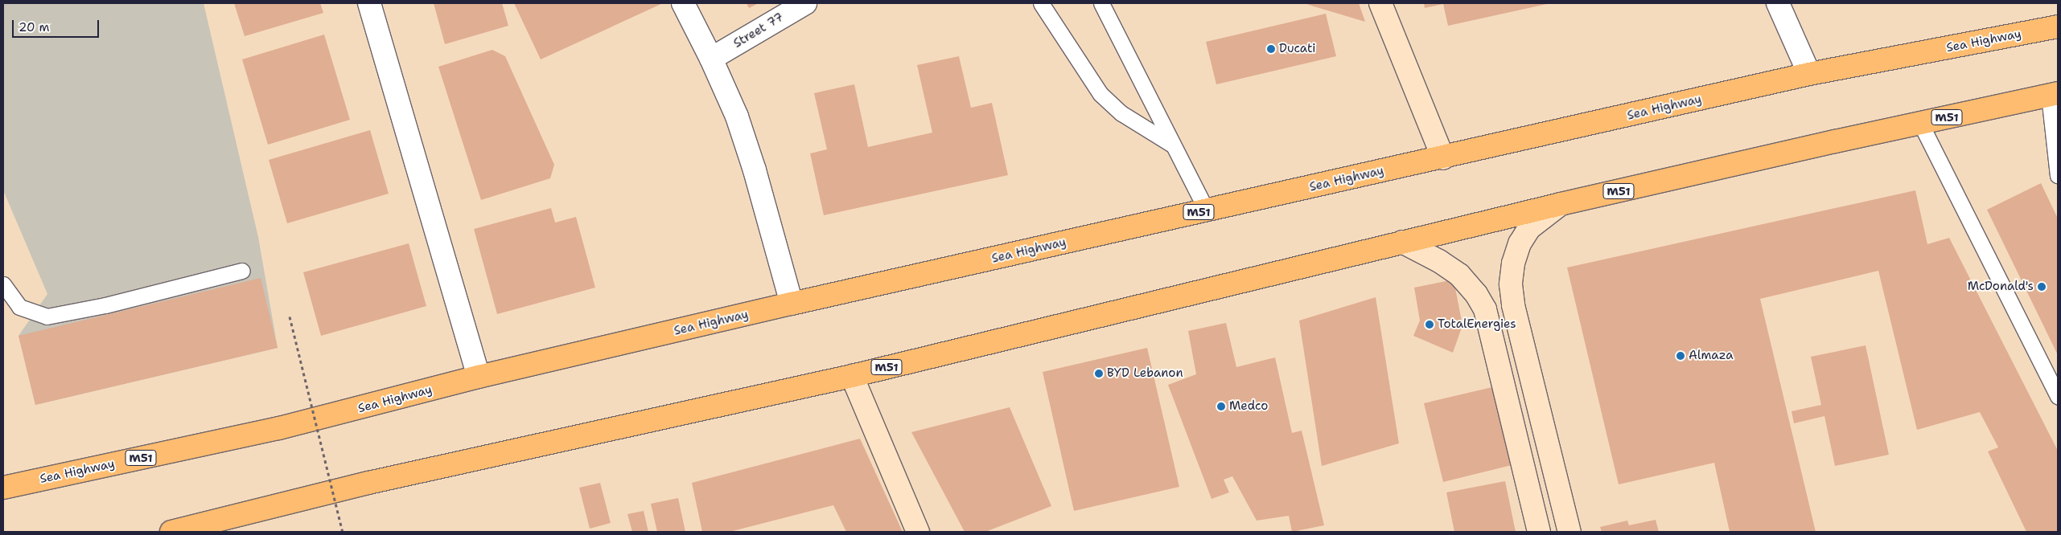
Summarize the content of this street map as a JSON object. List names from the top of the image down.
{
  "streets": {
    "highway": ["Sea Highway", "M51"],
    "street": ["Street 77"]
  },
  "places": [
    "Ducati",
    "McDonald's",
    "TotalEnergies",
    "Almaza",
    "BYD Lebanon",
    "Medco"
  ],
  "scale_bar": "20 m"
}
